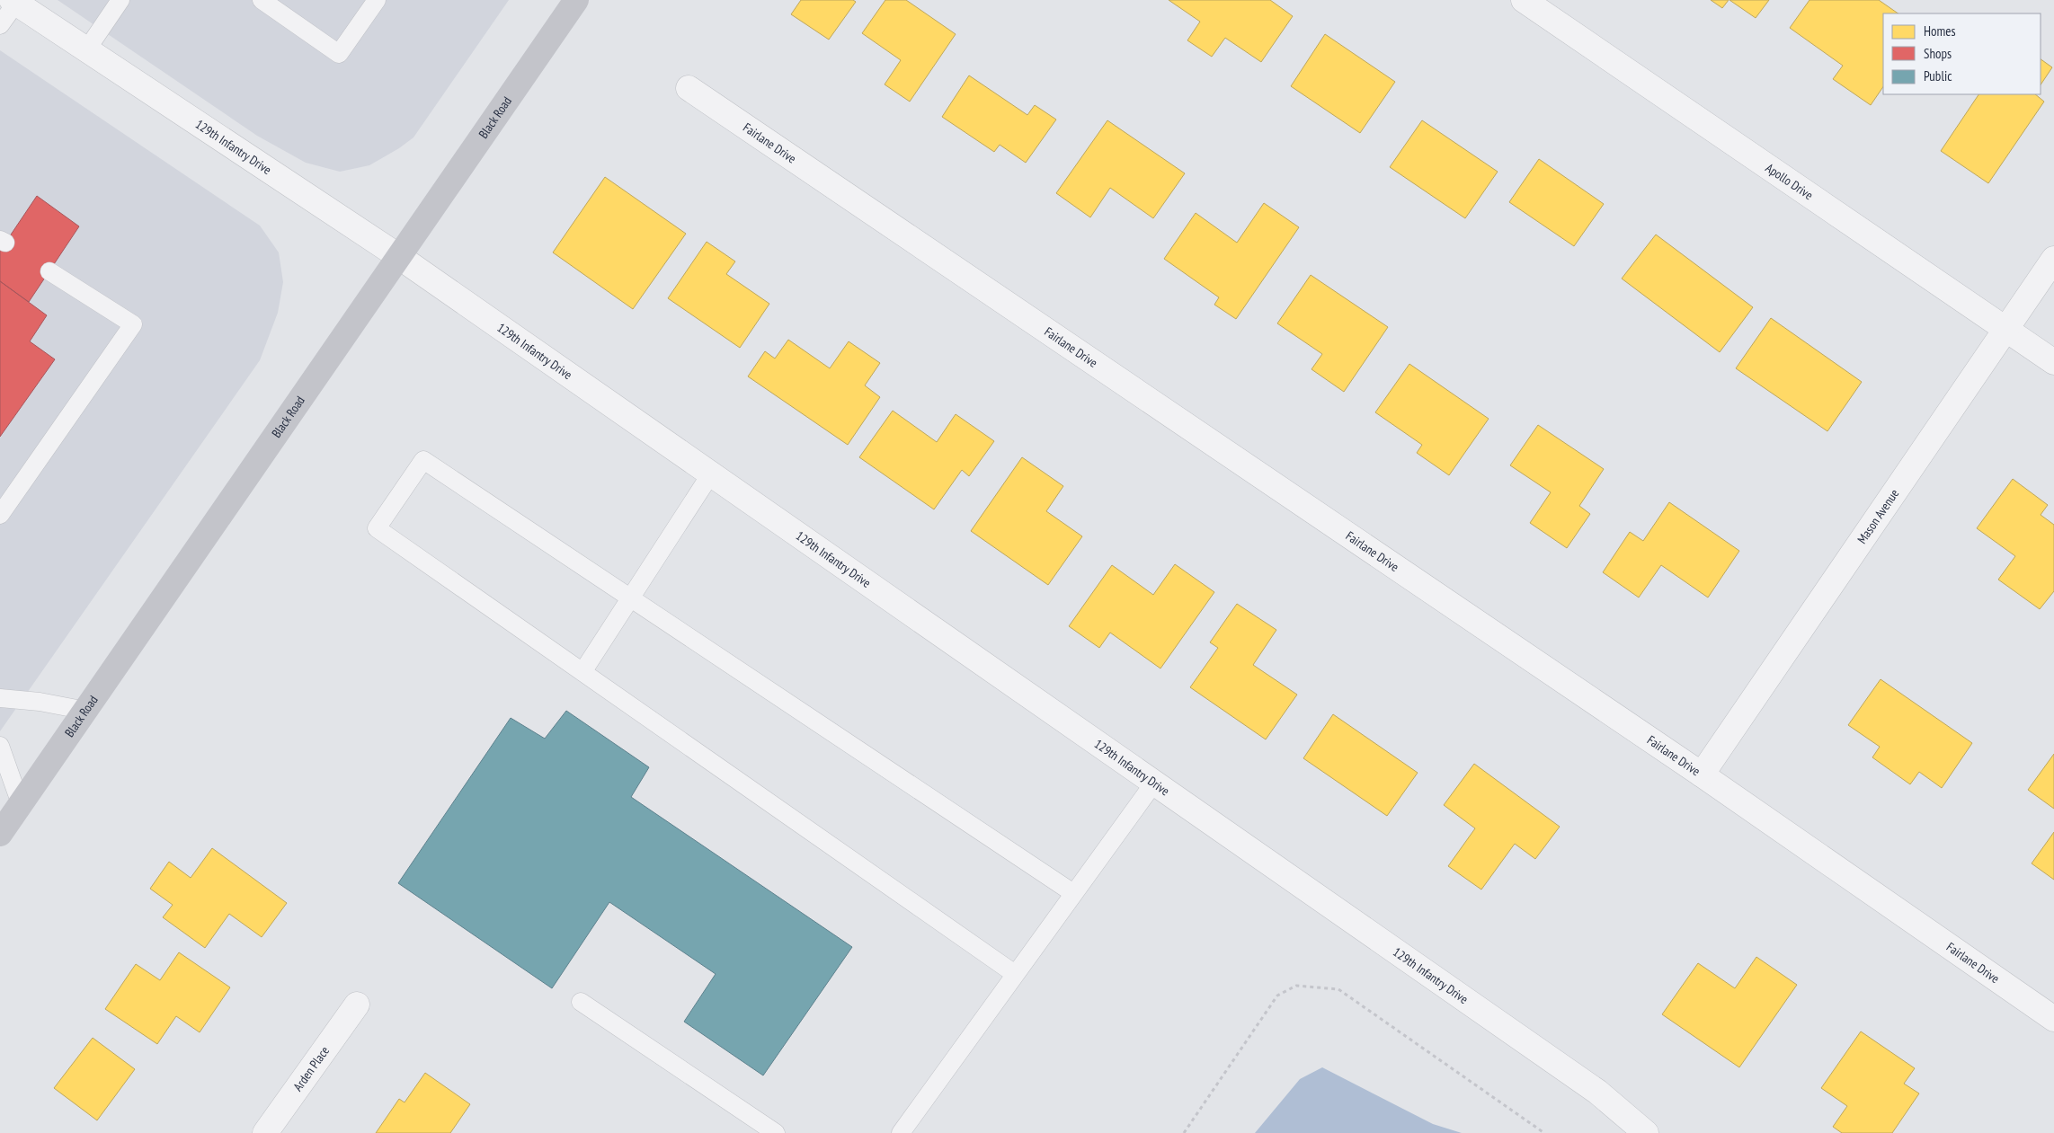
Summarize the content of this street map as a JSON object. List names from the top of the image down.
{
  "streets": {
    "main road": ["Black Road"],
    "street": [
      "Fairlane Drive",
      "129th Infantry Drive",
      "Apollo Drive",
      "Mason Avenue",
      "Arden Place"
    ]
  },
  "crossings": [
    ["Black Road", "129th Infantry Drive"],
    ["Fairlane Drive", "Mason Avenue"],
    ["Apollo Drive", "Mason Avenue"]
  ],
  "legend": ["Homes", "Shops", "Public"]
}
